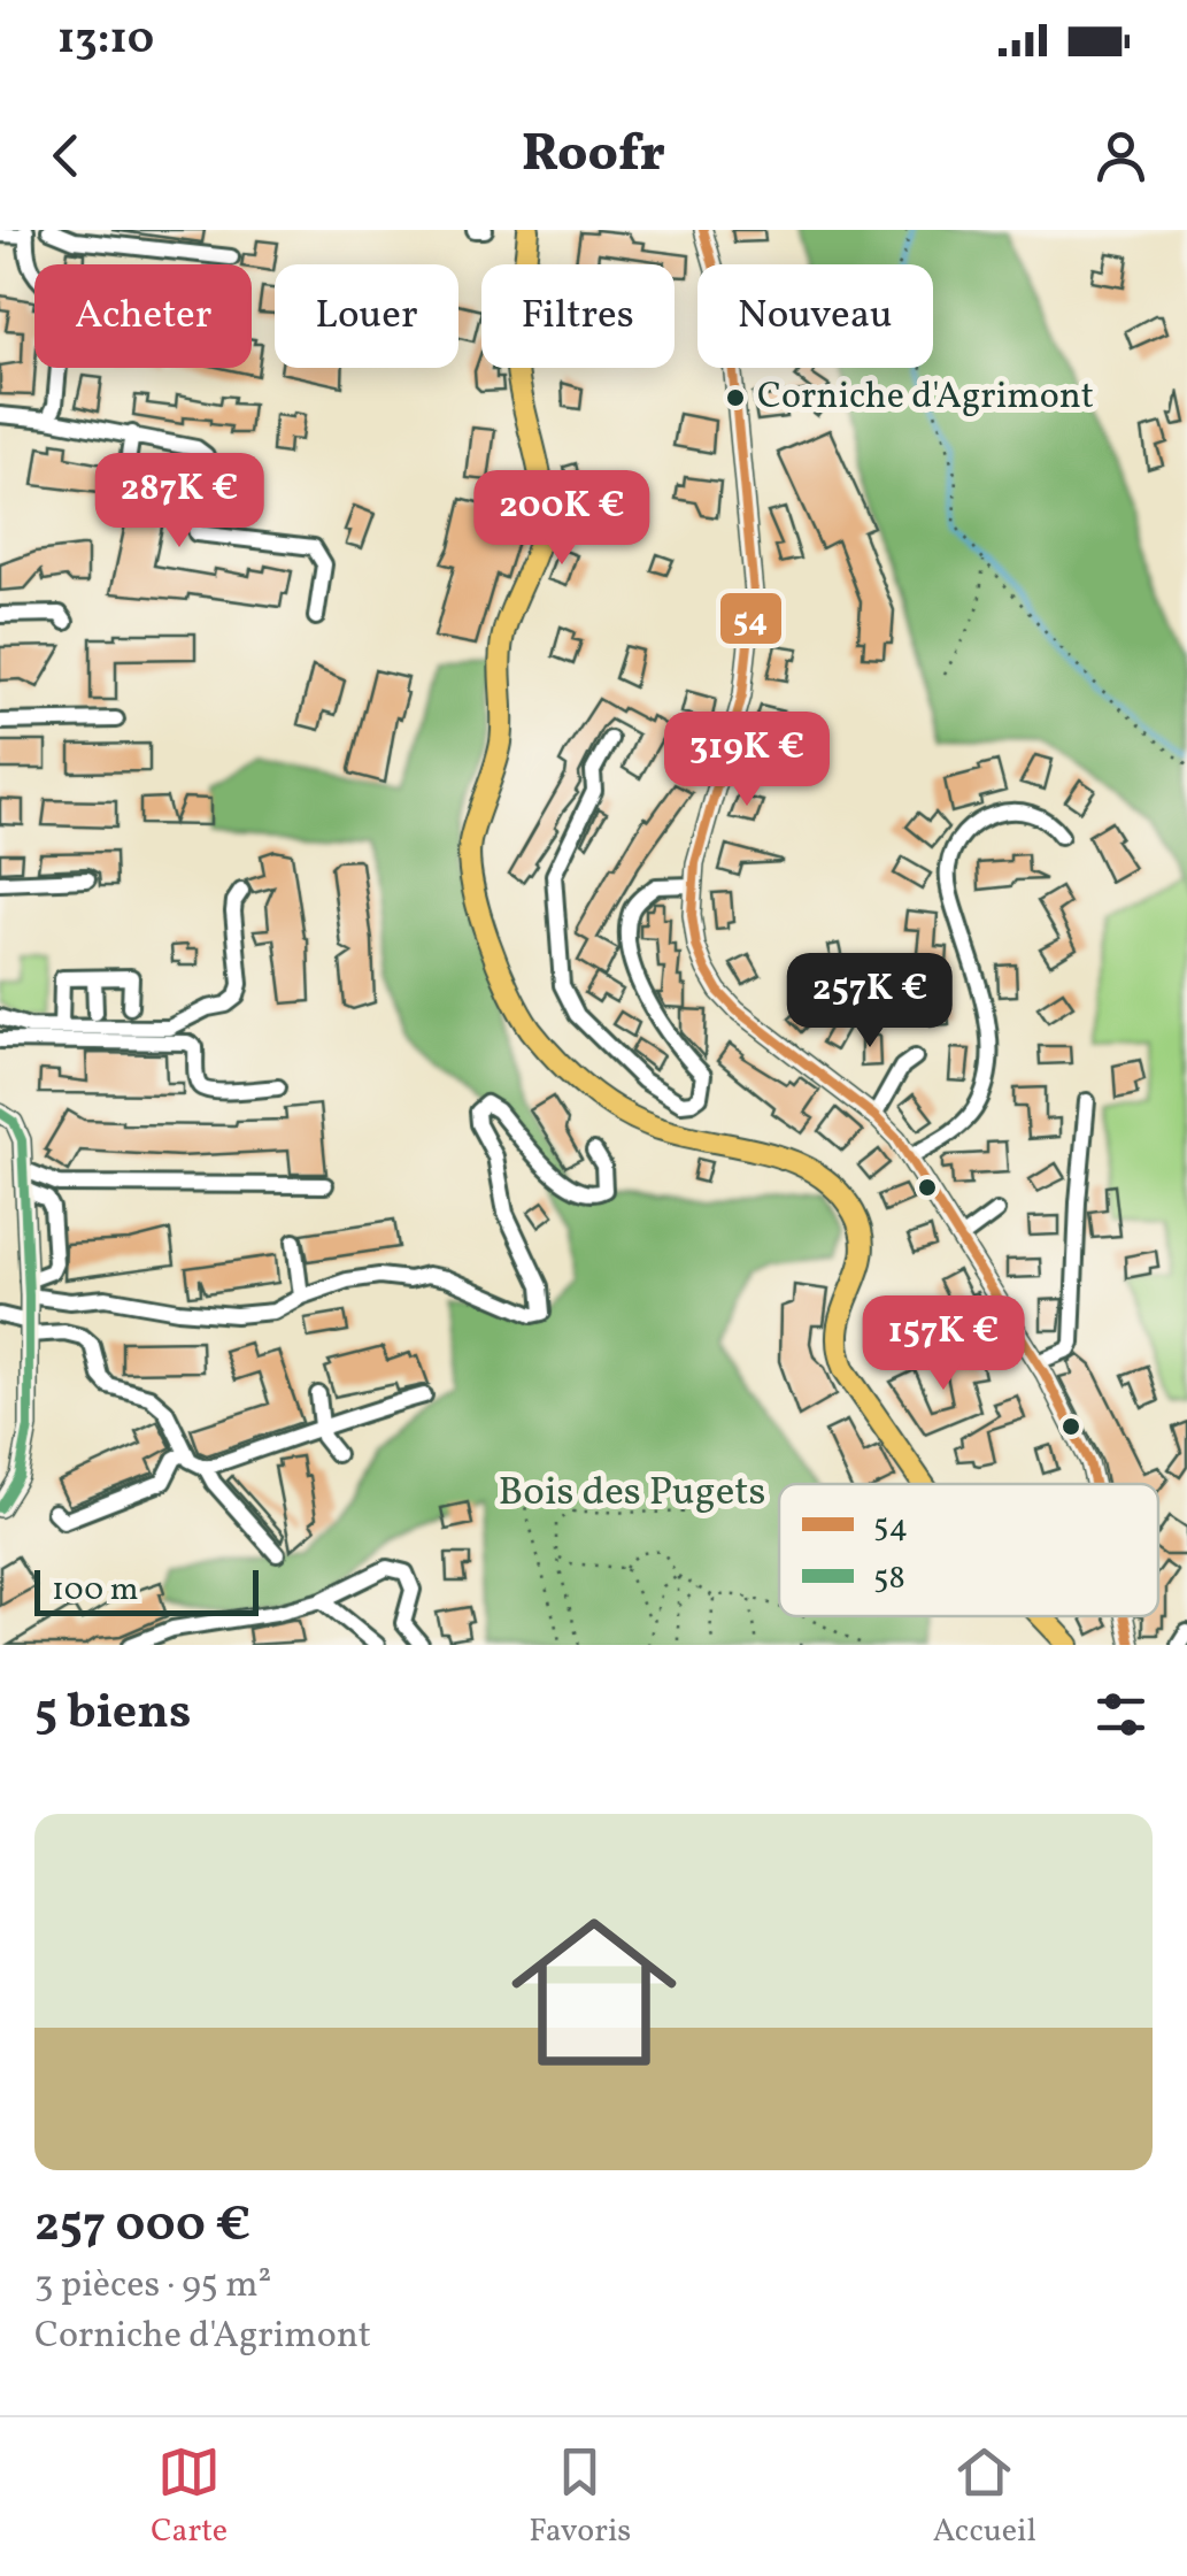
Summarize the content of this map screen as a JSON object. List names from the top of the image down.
{
  "parks": ["Bois des Pugets"],
  "places": ["Corniche d'Agrimont"],
  "lines": ["transit line 54", "transit line 58"],
  "legend": ["54", "58"],
  "scale_bar": "100 m",
  "page": {
    "status": "13:10",
    "header": "Roofr",
    "chip": [
      "Acheter",
      "Louer",
      "Filtres",
      "Nouveau"
    ],
    "price": [
      "287K €",
      "200K €",
      "319K €",
      "257K €",
      "157K €"
    ],
    "scale": "100 m",
    "heading": "5 biens",
    "list": [
      {
        "name": "257 000 €",
        "note": "3 pièces · 95 m² · Corniche d'Agrimont"
      }
    ],
    "tabs": ["Carte", "Favoris", "Accueil"]
  }
}
